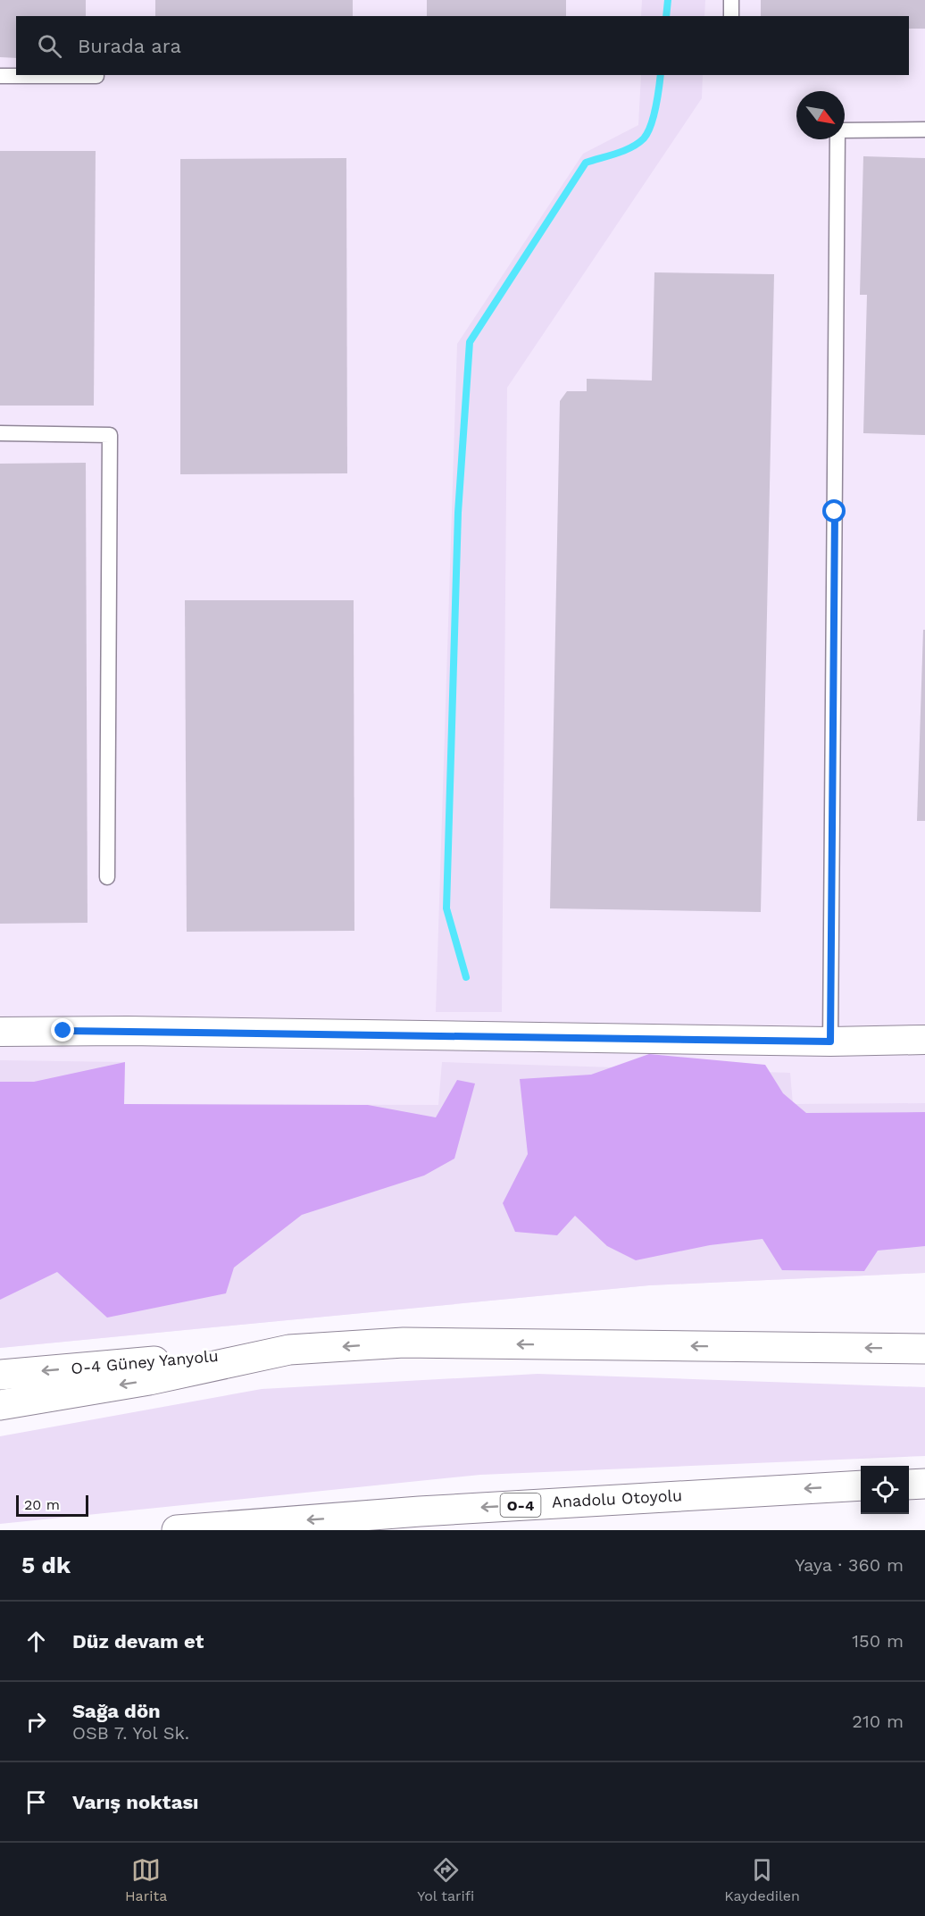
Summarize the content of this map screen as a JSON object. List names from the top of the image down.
{
  "streets": {
    "main road": ["O-4 Güney Yanyolu", "Anadolu Otoyolu", "O-4"]
  },
  "scale_bar": "20 m",
  "north": "bottom right",
  "page": {
    "search": "Burada ara",
    "scale": "20 m",
    "heading": ["5 dk", "Yaya · 360 m"],
    "list": [
      ["Düz devam et", "150 m"],
      ["Sağa dön", "OSB 7. Yol Sk.", "210 m"],
      "Varış noktası"
    ],
    "nav": ["Harita", "Yol tarifi", "Kaydedilen"]
  }
}
